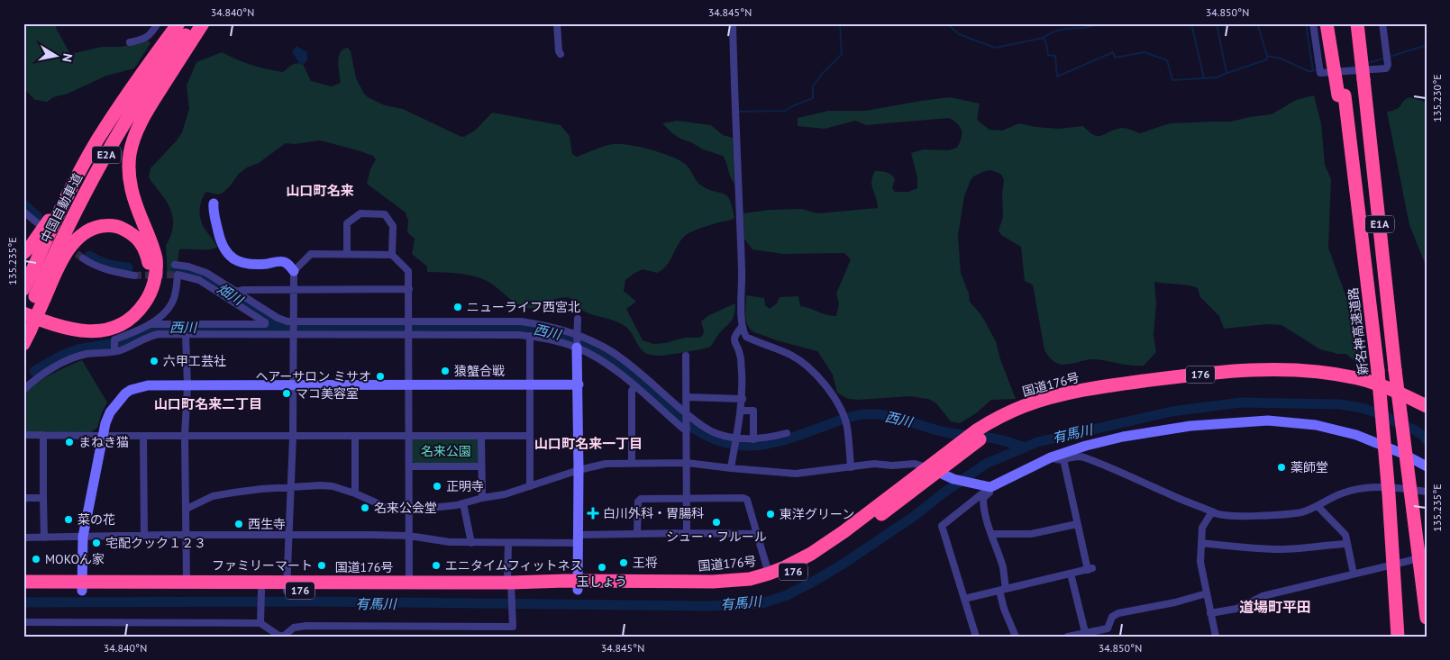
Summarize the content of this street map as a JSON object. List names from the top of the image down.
{
  "streets": {
    "highway": [
      "E2A",
      "中国自動車道",
      "E1A",
      "新名神高速道路",
      "176",
      "国道176号"
    ]
  },
  "districts": [
    "山口町名来",
    "山口町名来二丁目",
    "山口町名来一丁目",
    "道場町平田"
  ],
  "water": ["畑川", "西川", "有馬川"],
  "parks": ["名来公園"],
  "places": {
    "other": [
      "ニューライフ西宮北",
      "六甲工芸社",
      "猿蟹合戦",
      "ヘアーサロン ミサオ",
      "マコ美容室",
      "まねき猫",
      "薬師堂",
      "正明寺",
      "名来公会堂",
      "東洋グリーン",
      "菜の花",
      "シュー・フルール",
      "西生寺",
      "宅配クック１２３",
      "MOKOん家",
      "王将",
      "ファミリーマート",
      "エニタイムフィットネス",
      "玉しょう"
    ],
    "health": ["白川外科・胃腸科"]
  },
  "north": "right",
  "coordinates": [
    "34.840°N",
    "34.845°N",
    "34.850°N",
    "135.230°E",
    "135.235°E"
  ]
}
